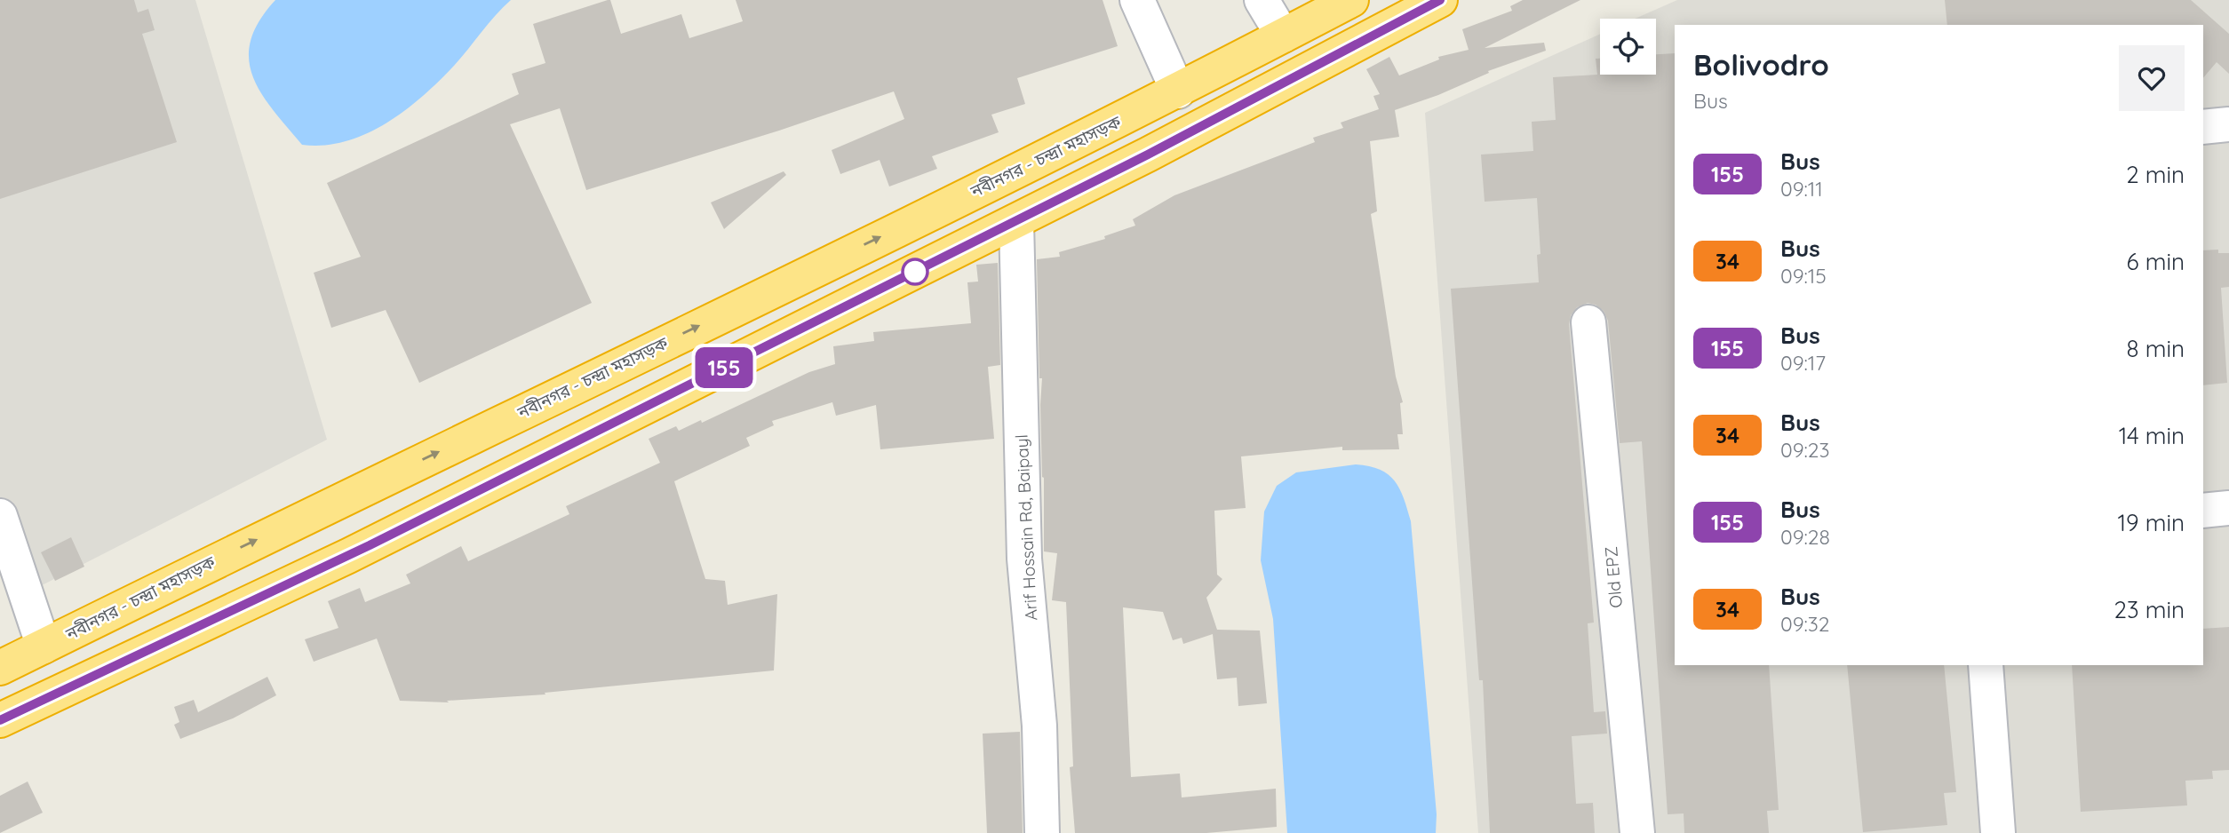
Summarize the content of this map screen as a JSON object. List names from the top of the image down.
{
  "streets": {
    "highway": ["নবীনগর - চন্দ্রা মহাসড়ক"],
    "street": ["Arif Hossain Rd, Baipayl", "Old EPZ"]
  },
  "lines": ["bus line 155"],
  "page": {
    "on_map": "155",
    "heading": ["Bolivodro", "Bus"],
    "list": [
      {
        "mark": "155",
        "name": "Bus",
        "note": "09:11",
        "value": "2 min"
      },
      {
        "mark": "34",
        "name": "Bus",
        "note": "09:15",
        "value": "6 min"
      },
      {
        "mark": "155",
        "name": "Bus",
        "note": "09:17",
        "value": "8 min"
      },
      {
        "mark": "34",
        "name": "Bus",
        "note": "09:23",
        "value": "14 min"
      },
      {
        "mark": "155",
        "name": "Bus",
        "note": "09:28",
        "value": "19 min"
      },
      {
        "mark": "34",
        "name": "Bus",
        "note": "09:32",
        "value": "23 min"
      }
    ]
  }
}
